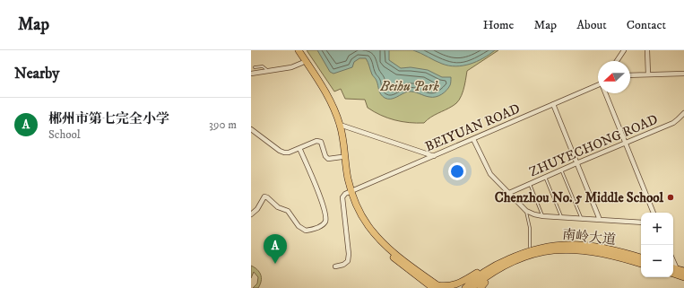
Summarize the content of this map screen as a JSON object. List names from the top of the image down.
{
  "streets": {
    "main road": ["南岭大道"],
    "street": ["BEIYUAN ROAD", "ZHUYECHONG ROAD"]
  },
  "parks": ["Beihu Park"],
  "places": ["Chenzhou No. 5 Middle School"],
  "north": "left",
  "page": {
    "header": "Map",
    "nav": [
      "Home",
      "Map",
      "About",
      "Contact"
    ],
    "heading": "Nearby",
    "list": [
      {
        "mark": "A",
        "name": "郴州市第七完全小学",
        "note": "School",
        "value": "390 m"
      }
    ],
    "map_buttons": ["+", "−"],
    "pins": "A"
  }
}
